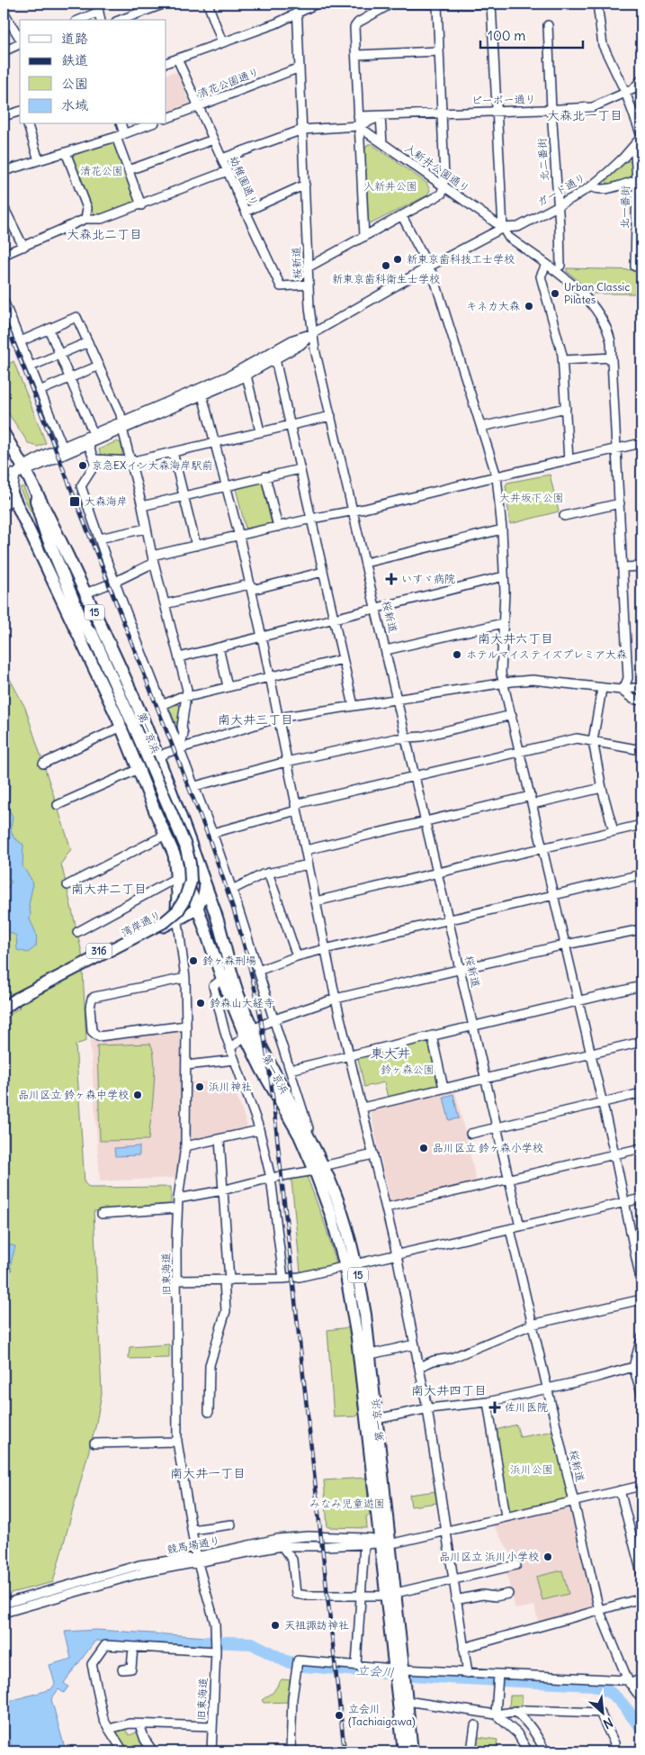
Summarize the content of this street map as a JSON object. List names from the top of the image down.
{
  "streets": {
    "highway": ["15", "第一京浜"],
    "main road": ["湾岸通り", "316"],
    "street": [
      "清花公園通り",
      "ピーポー通り",
      "北二番街",
      "入新井公園通り",
      "幼稚園通り",
      "ガード通り",
      "北一番街",
      "桜新道",
      "旧東海道",
      "競馬場通り"
    ]
  },
  "crossings": [
    ["清花公園通り", "幼稚園通り"],
    ["清花公園通り", "桜新道"],
    ["ピーポー通り", "北二番街"],
    ["北二番街", "ガード通り"],
    ["入新井公園通り", "ガード通り"],
    ["幼稚園通り", "桜新道"],
    ["ガード通り", "北一番街"],
    ["ガード通り", "桜新道"],
    ["15", "第一京浜"],
    ["第一京浜", "湾岸通り"],
    ["第一京浜", "競馬場通り"],
    ["湾岸通り", "旧東海道"],
    ["旧東海道", "競馬場通り"]
  ],
  "districts": [
    "大森北一丁目",
    "大森北二丁目",
    "南大井六丁目",
    "南大井三丁目",
    "南大井二丁目",
    "東大井",
    "南大井四丁目",
    "南大井一丁目"
  ],
  "water": ["立会川"],
  "parks": [
    "清花公園",
    "入新井公園",
    "大井坂下公園",
    "鈴ヶ森公園",
    "浜川公園",
    "みなみ児童遊園"
  ],
  "places": {
    "other": [
      "新東京歯科技工士学校",
      "新東京歯科衛生士学校",
      "Urban Classic Pilates",
      "キネカ大森",
      "京急EXイン大森海岸駅前",
      "ホテルマイステイズプレミア大森",
      "鈴ヶ森刑場",
      "鈴森山大経寺",
      "浜川神社",
      "品川区立 鈴ヶ森中学校",
      "品川区立 鈴ヶ森小学校",
      "品川区立 浜川小学校",
      "天祖諏訪神社",
      "立会川 (Tachiaigawa)"
    ],
    "transit": ["大森海岸"],
    "health": ["いすゞ病院", "佐川医院"]
  },
  "legend": [
    "道路",
    "鉄道",
    "公園",
    "水域"
  ],
  "scale_bar": "100 m",
  "north": "bottom right"
}
